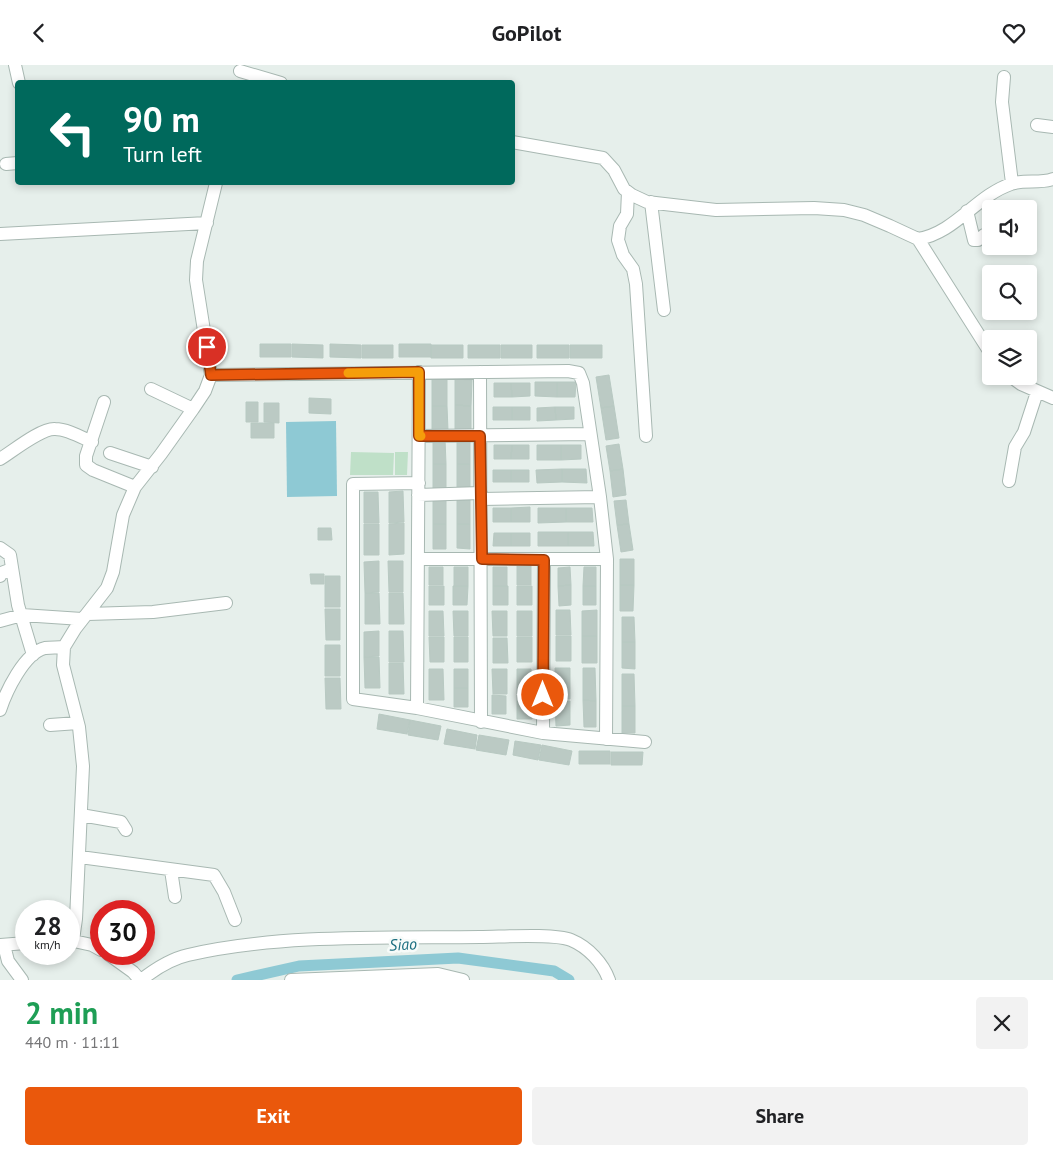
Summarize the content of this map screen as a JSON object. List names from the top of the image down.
{
  "water": ["Siao"],
  "page": {
    "header": "GoPilot",
    "turn": ["90 m", "Turn left"],
    "speed": "28 km/h",
    "limit": "30",
    "heading": ["2 min", "440 m · 11:11"],
    "buttons": ["Exit", "Share"]
  }
}
